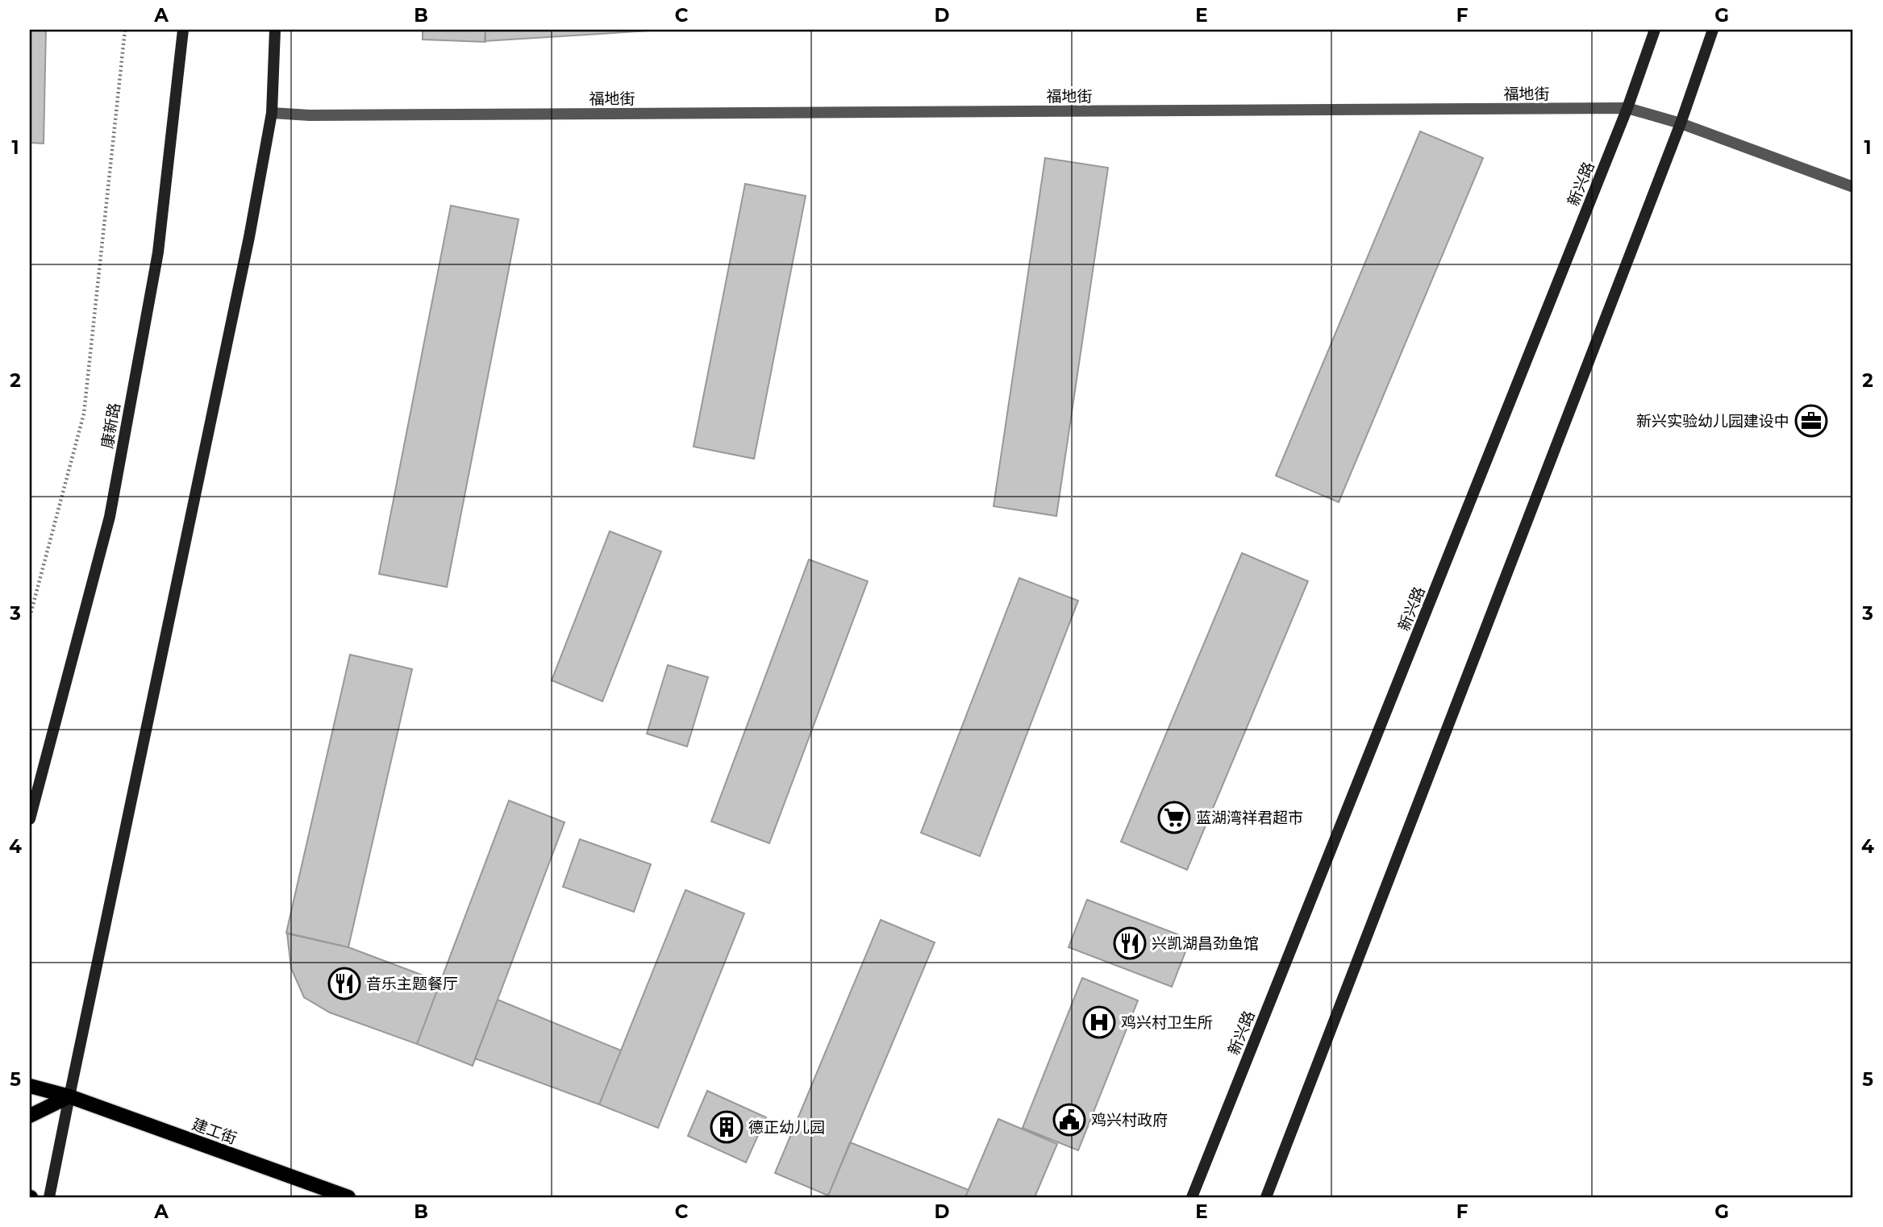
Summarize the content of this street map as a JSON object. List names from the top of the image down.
{
  "streets": {
    "main road": ["新兴路", "康新路", "建工街"],
    "street": ["福地街"]
  },
  "crossings": [
    ["福地街", "新兴路"]
  ],
  "places": {
    "office": ["新兴实验幼儿园建设中"],
    "supermarket": ["蓝湖湾祥君超市"],
    "restaurant": ["兴凯湖昌劲鱼馆", "音乐主题餐厅"],
    "hospital": ["鸡兴村卫生所"],
    "public building": ["鸡兴村政府"],
    "building": ["德正幼儿园"]
  },
  "grid": {
    "columns": [
      "A",
      "B",
      "C",
      "D",
      "E",
      "F",
      "G"
    ],
    "rows": [
      "1",
      "2",
      "3",
      "4",
      "5"
    ]
  }
}
